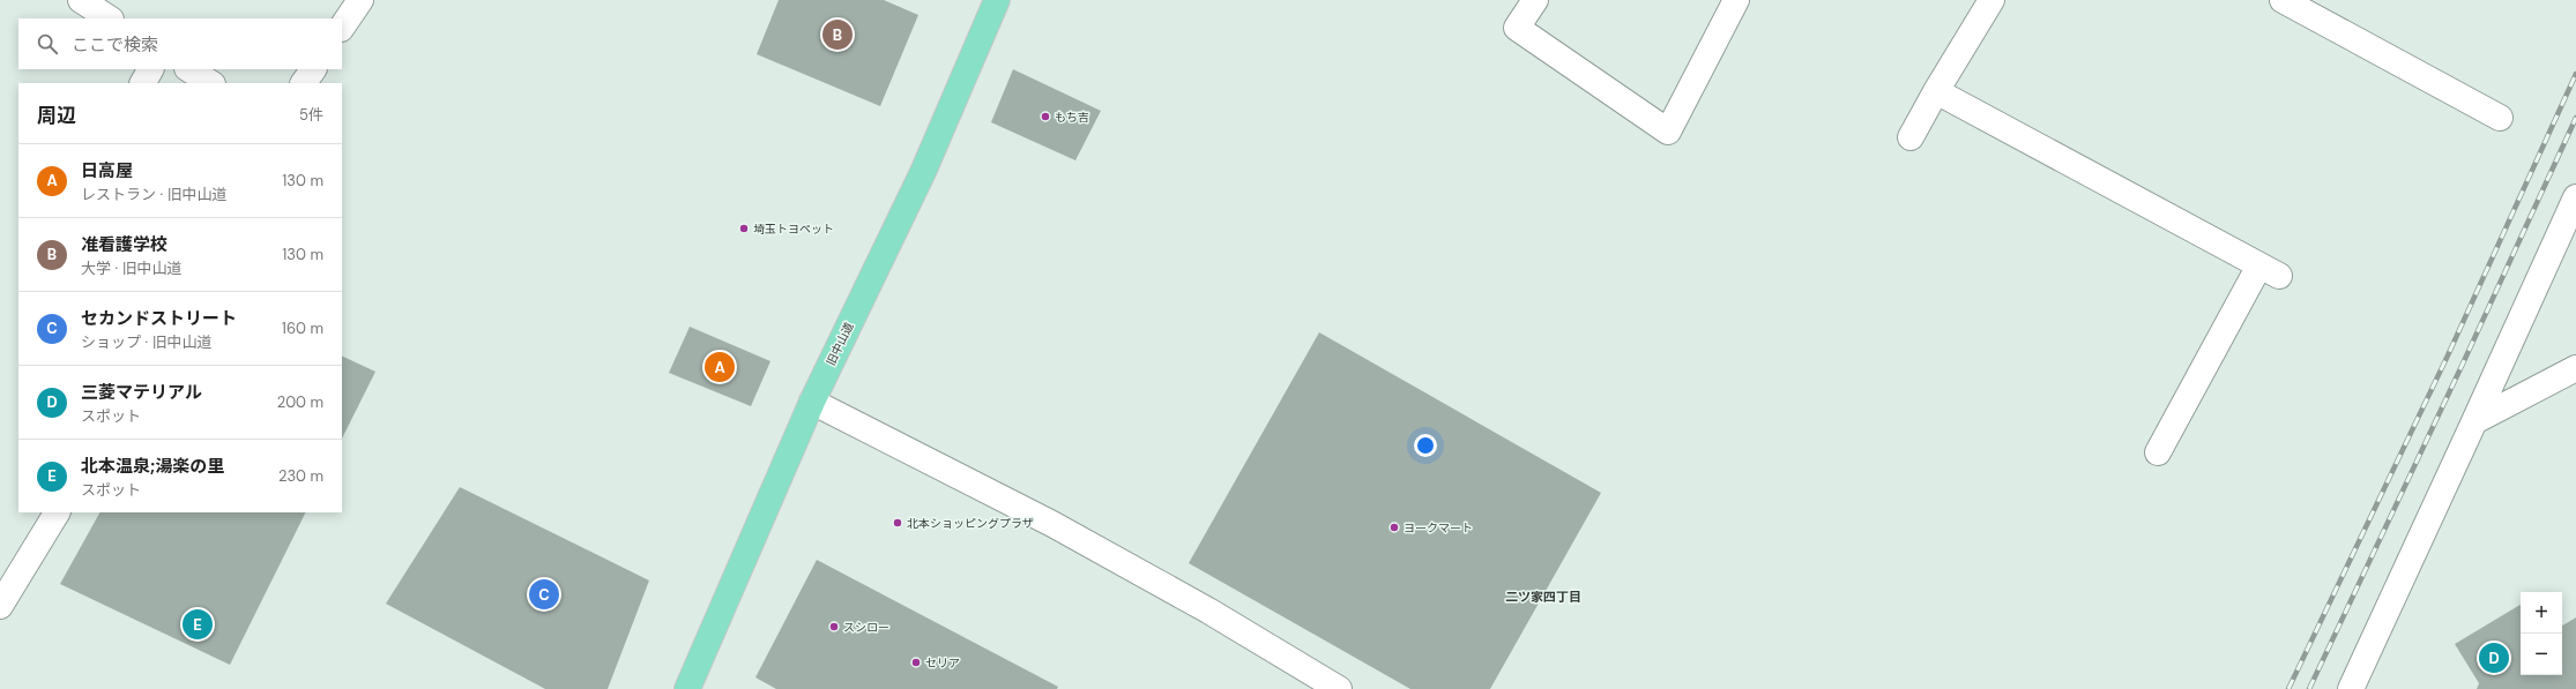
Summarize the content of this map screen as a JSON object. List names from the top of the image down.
{
  "streets": {
    "main road": ["旧中山道"]
  },
  "districts": ["二ツ家四丁目"],
  "places": [
    "もち吉",
    "埼玉トヨペット",
    "北本ショッピングプラザ",
    "ヨークマート",
    "スシロー",
    "セリア"
  ],
  "page": {
    "pins": [
      "B",
      "A",
      "C",
      "E",
      "D"
    ],
    "search": "ここで検索",
    "heading": ["周辺", "5件"],
    "list": [
      {
        "mark": "A",
        "name": "日高屋",
        "note": "レストラン · 旧中山道",
        "value": "130 m"
      },
      {
        "mark": "B",
        "name": "准看護学校",
        "note": "大学 · 旧中山道",
        "value": "130 m"
      },
      {
        "mark": "C",
        "name": "セカンドストリート",
        "note": "ショップ · 旧中山道",
        "value": "160 m"
      },
      {
        "mark": "D",
        "name": "三菱マテリアル",
        "note": "スポット",
        "value": "200 m"
      },
      {
        "mark": "E",
        "name": "北本温泉;湯楽の里",
        "note": "スポット",
        "value": "230 m"
      }
    ],
    "map_buttons": ["+", "−"]
  }
}
